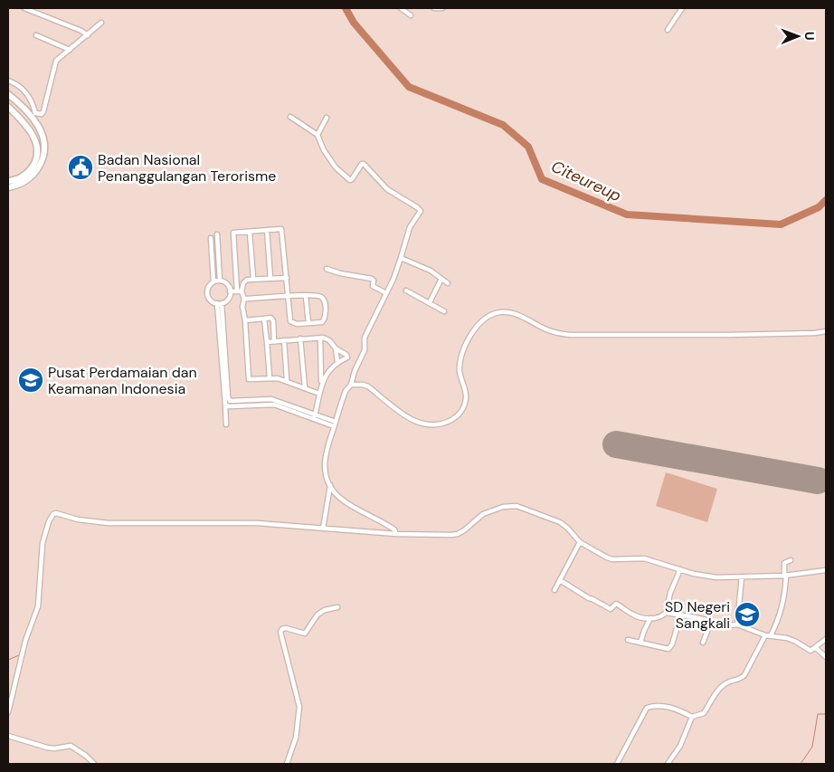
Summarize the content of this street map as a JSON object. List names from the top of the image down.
{
  "water": ["Citeureup"],
  "places": {
    "public building": ["Badan Nasional Penanggulangan Terorisme"],
    "school or university": ["Pusat Perdamaian dan Keamanan Indonesia", "SD Negeri Sangkali"]
  },
  "north": "right"
}
